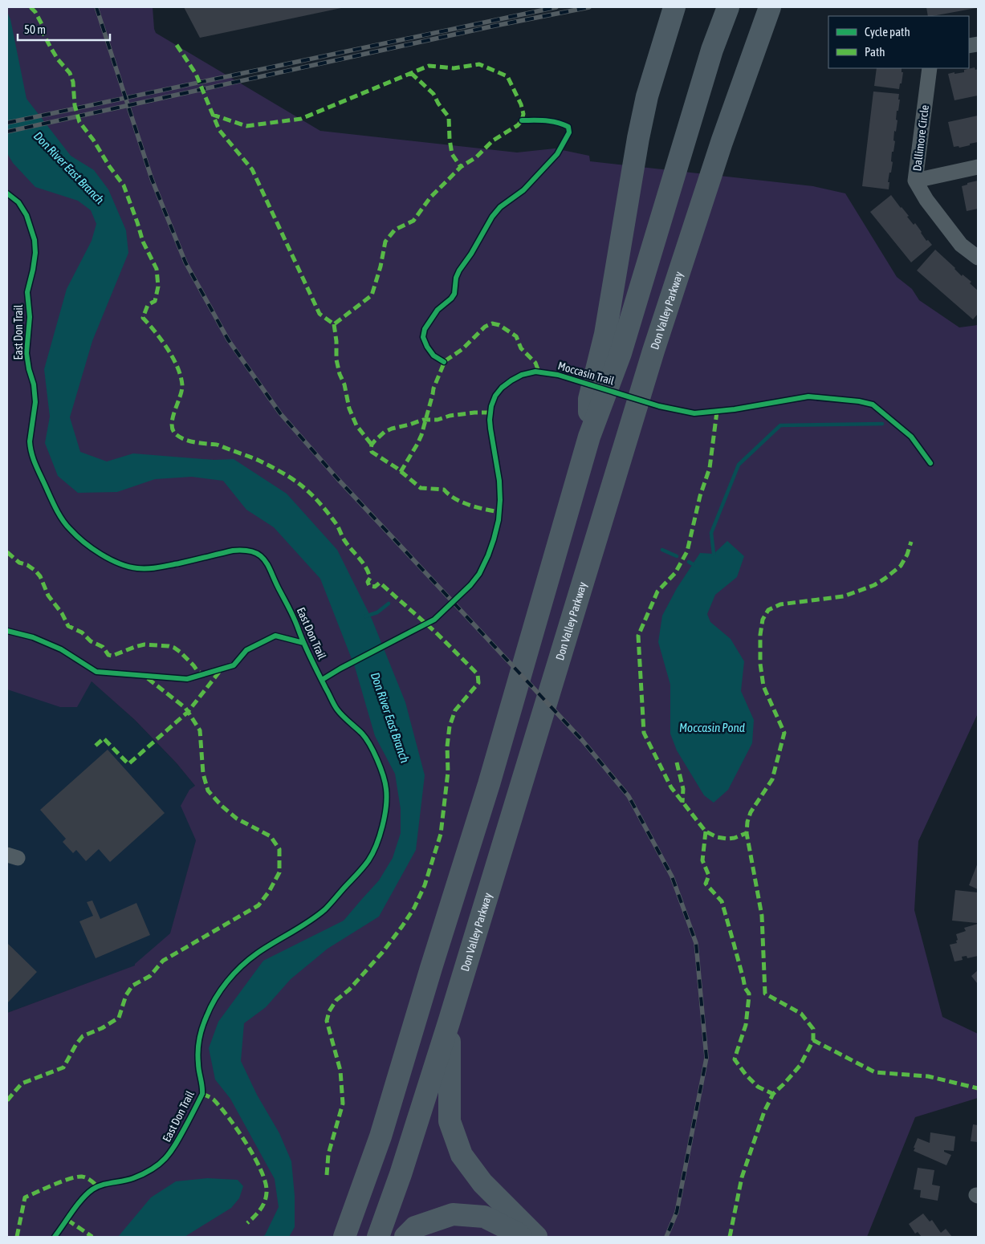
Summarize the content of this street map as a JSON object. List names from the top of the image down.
{
  "streets": {
    "highway": ["Don Valley Parkway"],
    "street": ["Dallimore Circle"],
    "cycle path": ["East Don Trail", "Moccasin Trail"]
  },
  "water": ["Don River East Branch", "Moccasin Pond"],
  "legend": ["Cycle path", "Path"],
  "scale_bar": "50 m"
}
